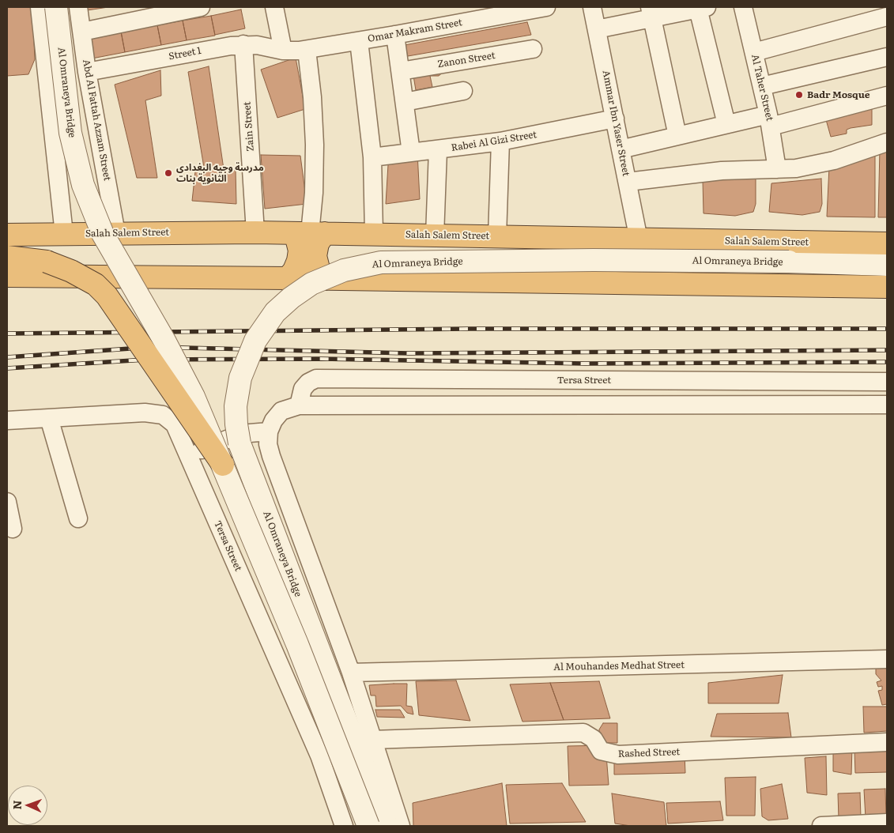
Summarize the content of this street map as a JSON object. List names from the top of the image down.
{
  "streets": {
    "highway": ["Salah Salem Street"],
    "street": [
      "Omar Makram Street",
      "Street 1",
      "Zanon Street",
      "Al Taher Street",
      "Al Omraneya Bridge",
      "Abd Al Fattah Azzam Street",
      "Ammar Ibn Yaser Street",
      "Zain Street",
      "Rabei Al Gizi Street",
      "Tersa Street",
      "Al Mouhandes Medhat Street",
      "Rashed Street"
    ]
  },
  "crossings": [
    ["Omar Makram Street", "Street 1"],
    ["Street 1", "Abd Al Fattah Azzam Street"],
    ["Street 1", "Zain Street"],
    ["Abd Al Fattah Azzam Street", "Salah Salem Street"],
    ["Ammar Ibn Yaser Street", "Rabei Al Gizi Street"],
    ["Ammar Ibn Yaser Street", "Salah Salem Street"],
    ["Zain Street", "Salah Salem Street"]
  ],
  "places": ["Badr Mosque", "مدرسة وجيه البغدادى الثانوية بنات"],
  "north": "left"
}
